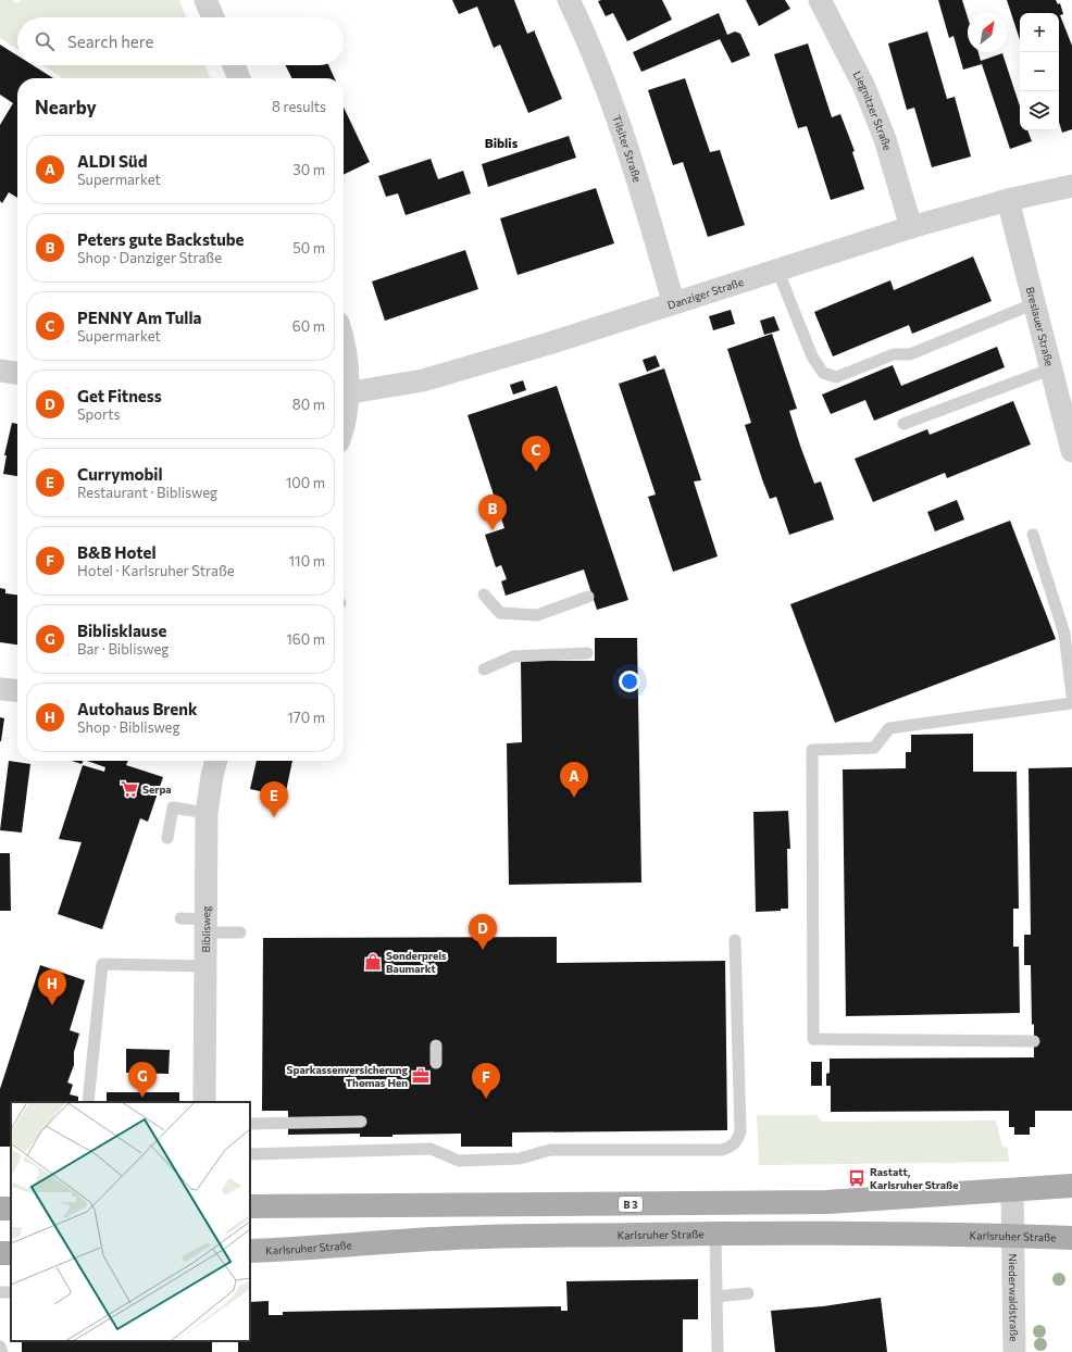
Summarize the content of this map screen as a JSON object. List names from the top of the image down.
{
  "streets": {
    "main road": ["B 3", "Karlsruher Straße"],
    "street": [
      "Liegnitzer Straße",
      "Tilsiter Straße",
      "Danziger Straße",
      "Breslauer Straße",
      "Biblisweg",
      "Niederwaldstraße"
    ]
  },
  "crossings": [
    ["Liegnitzer Straße", "Danziger Straße"],
    ["Tilsiter Straße", "Danziger Straße"],
    ["Danziger Straße", "Breslauer Straße"],
    ["B 3", "Niederwaldstraße"],
    ["Karlsruher Straße", "Niederwaldstraße"]
  ],
  "districts": ["Biblis"],
  "places": {
    "supermarket": ["Serpa"],
    "shop": ["Sonderpreis Baumarkt"],
    "office": ["Sparkassenversicherung Thomas Hen"],
    "bus stop": ["Rastatt, Karlsruher Straße"]
  },
  "north": "top right",
  "page": {
    "map_buttons": ["+", "−"],
    "search": "Search here",
    "heading": ["Nearby", "8 results"],
    "list": [
      {
        "mark": "A",
        "name": "ALDI Süd",
        "note": "Supermarket",
        "value": "30 m"
      },
      {
        "mark": "B",
        "name": "Peters gute Backstube",
        "note": "Shop · Danziger Straße",
        "value": "50 m"
      },
      {
        "mark": "C",
        "name": "PENNY Am Tulla",
        "note": "Supermarket",
        "value": "60 m"
      },
      {
        "mark": "D",
        "name": "Get Fitness",
        "note": "Sports",
        "value": "80 m"
      },
      {
        "mark": "E",
        "name": "Currymobil",
        "note": "Restaurant · Biblisweg",
        "value": "100 m"
      },
      {
        "mark": "F",
        "name": "B&B Hotel",
        "note": "Hotel · Karlsruher Straße",
        "value": "110 m"
      },
      {
        "mark": "G",
        "name": "Biblisklause",
        "note": "Bar · Biblisweg",
        "value": "160 m"
      },
      {
        "mark": "H",
        "name": "Autohaus Brenk",
        "note": "Shop · Biblisweg",
        "value": "170 m"
      }
    ],
    "pins": [
      "C",
      "B",
      "A",
      "E",
      "D",
      "H",
      "G",
      "F"
    ]
  }
}
